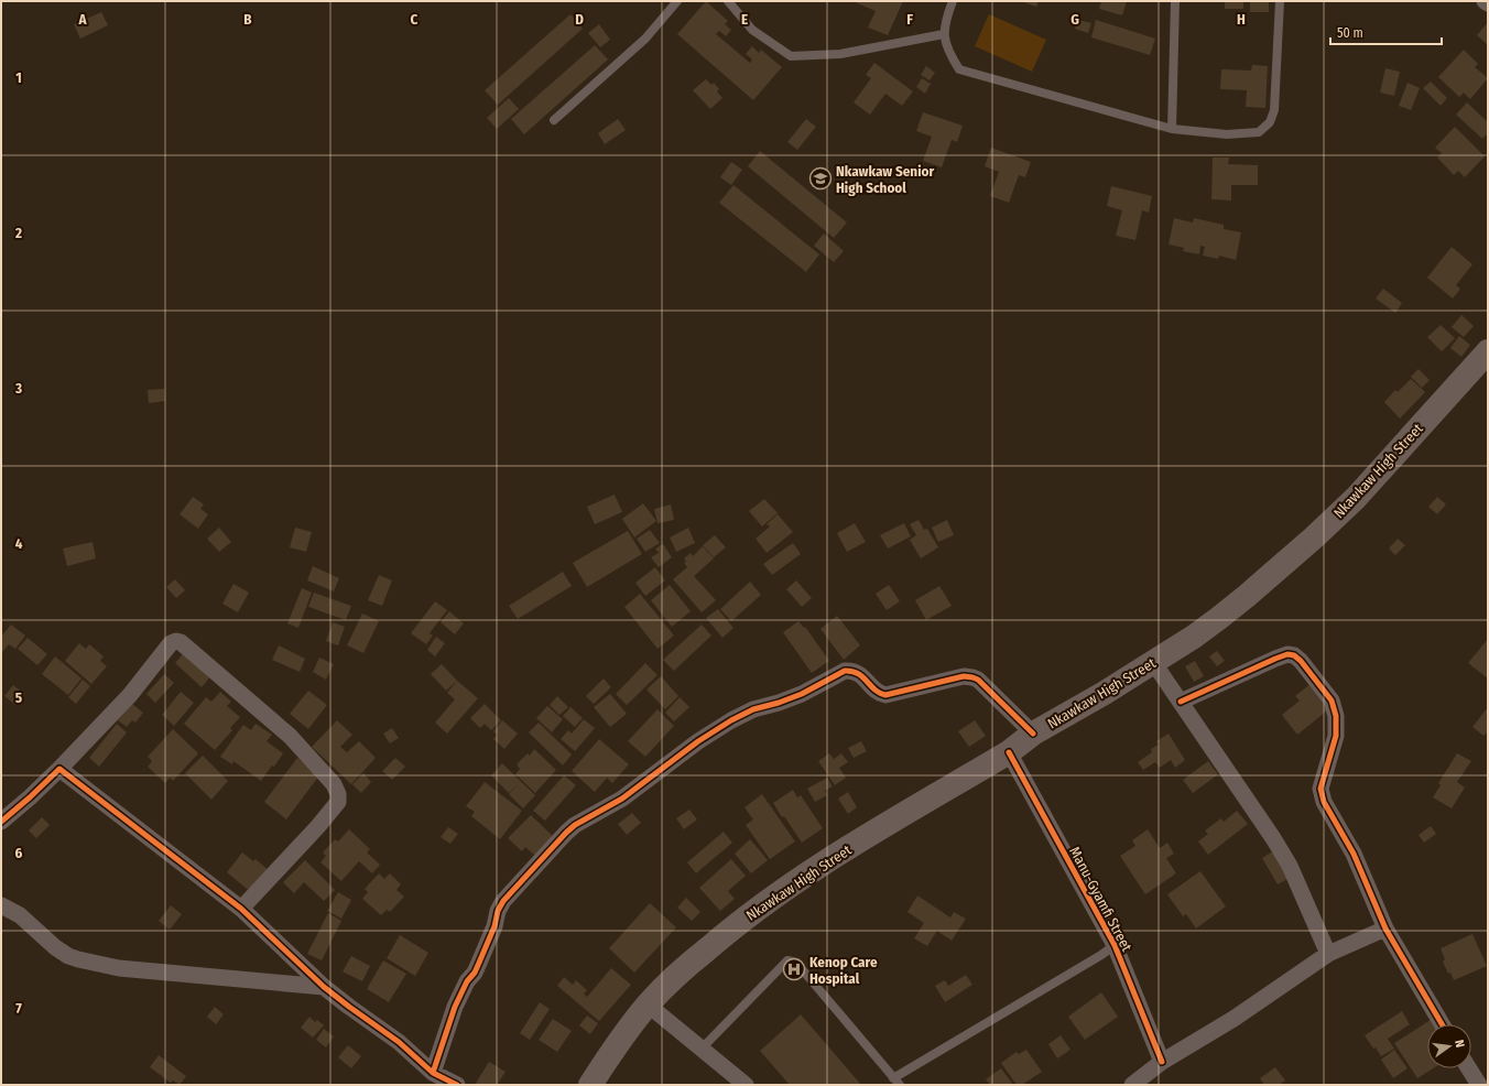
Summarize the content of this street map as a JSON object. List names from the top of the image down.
{
  "streets": {
    "main road": ["Nkawkaw High Street"],
    "street": ["Manu-Gyamfi Street"]
  },
  "crossings": [
    ["Nkawkaw High Street", "Manu-Gyamfi Street"]
  ],
  "places": {
    "school or university": ["Nkawkaw Senior High School"],
    "hospital": ["Kenop Care Hospital"]
  },
  "scale_bar": "50 m",
  "north": "right",
  "grid": {
    "columns": [
      "A",
      "B",
      "C",
      "D",
      "E",
      "F",
      "G",
      "H"
    ],
    "rows": [
      "1",
      "2",
      "3",
      "4",
      "5",
      "6",
      "7"
    ]
  }
}
